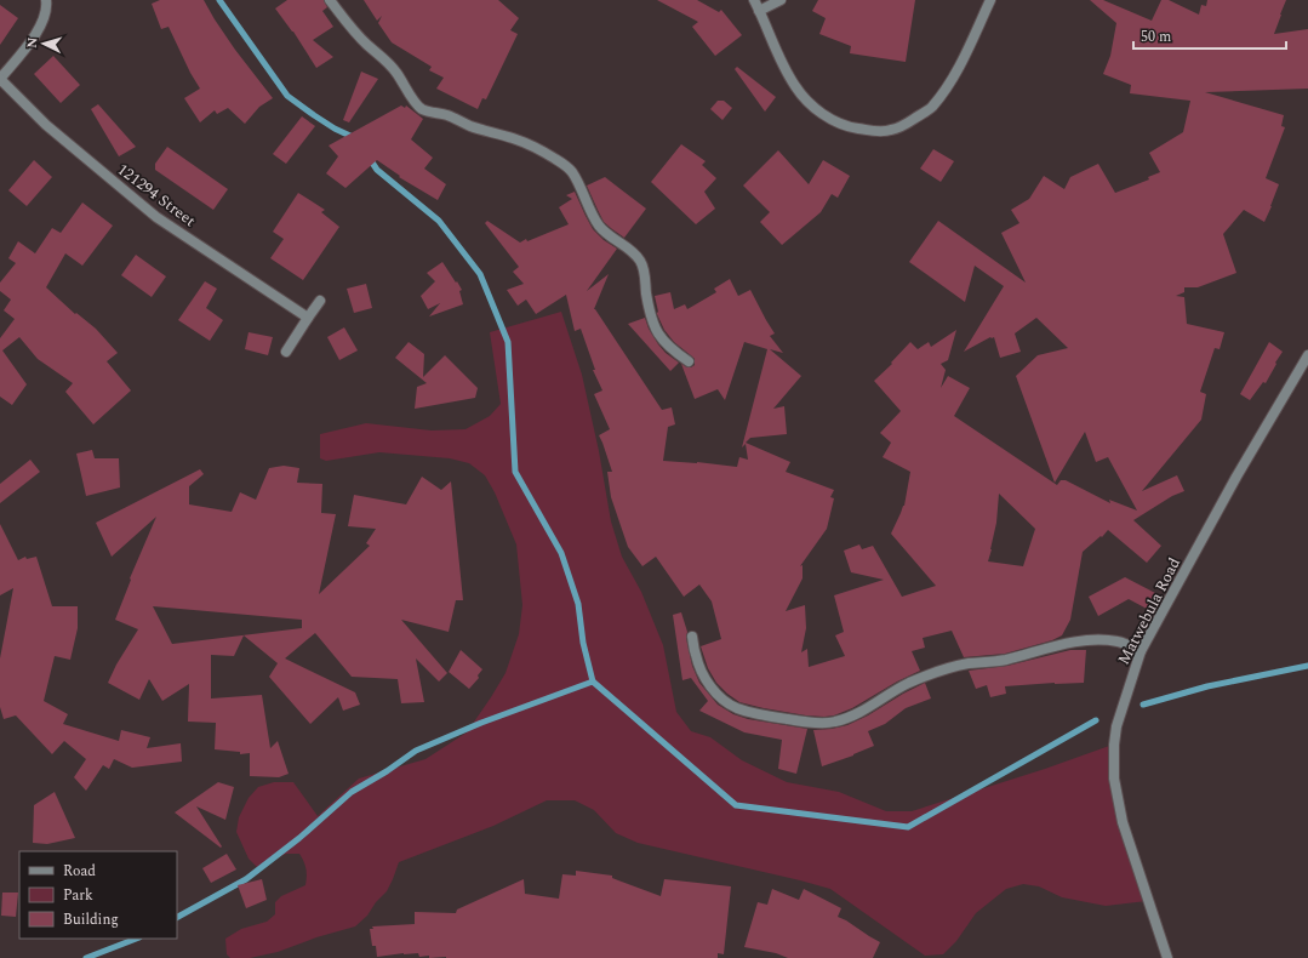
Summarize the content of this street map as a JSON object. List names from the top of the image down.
{
  "streets": {
    "street": ["121294 Street", "Matwebula Road"]
  },
  "legend": ["Road", "Park", "Building"],
  "scale_bar": "50 m",
  "north": "left"
}
